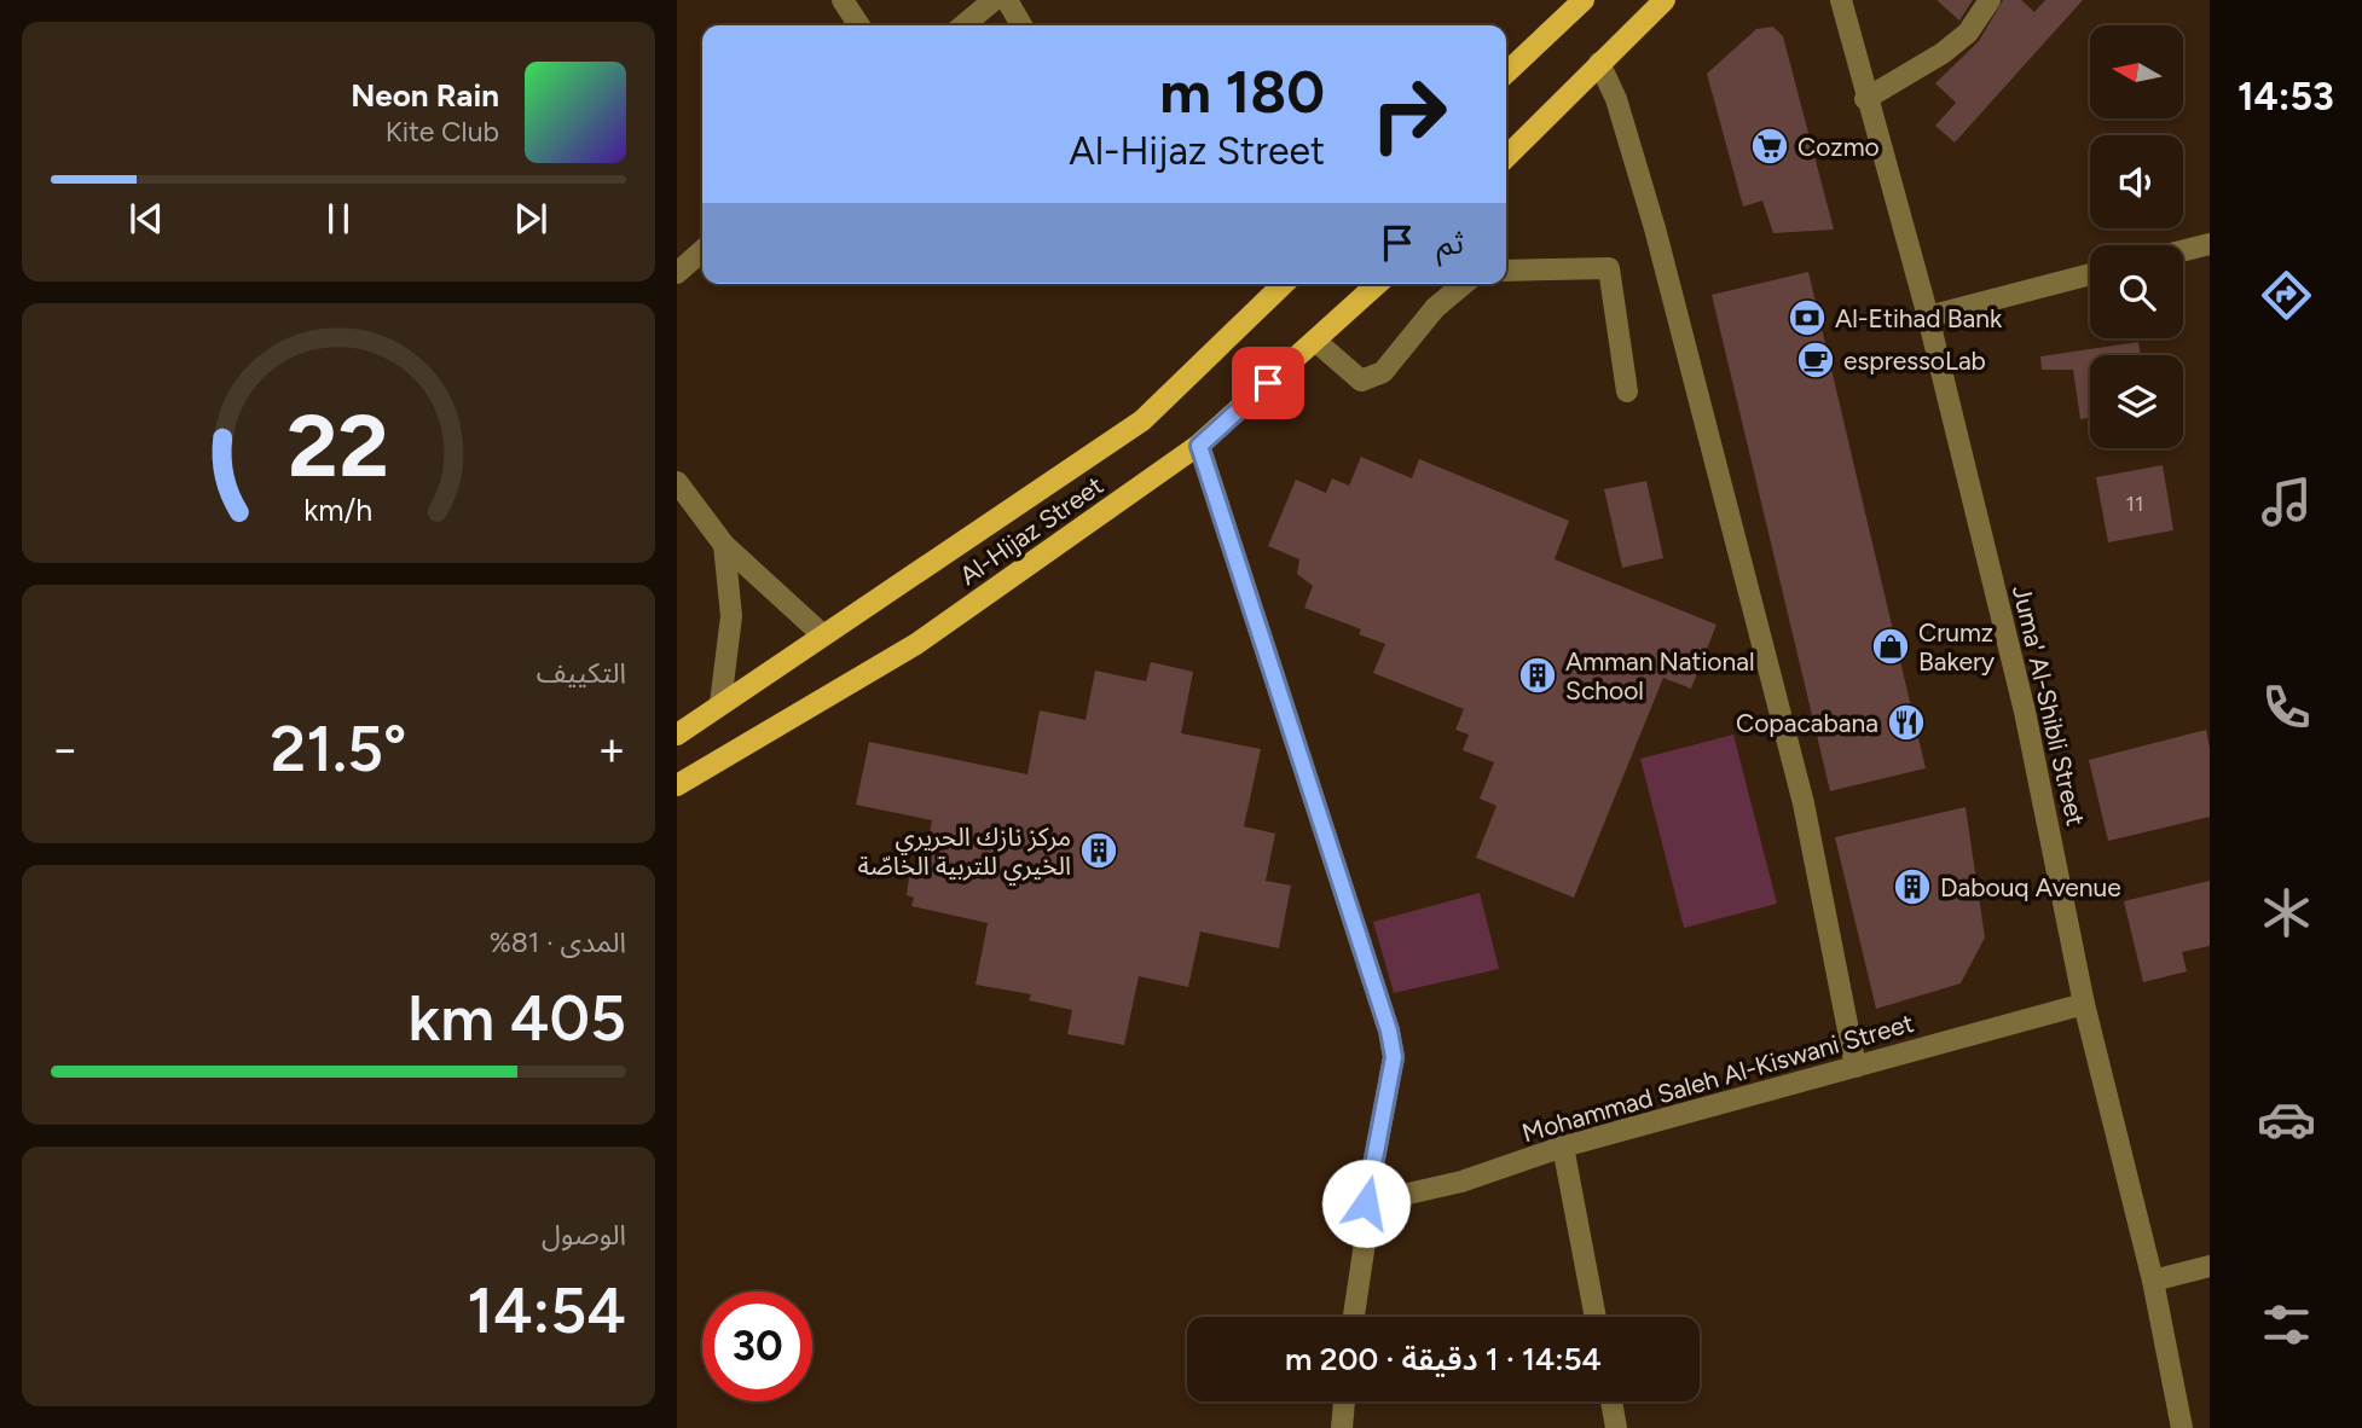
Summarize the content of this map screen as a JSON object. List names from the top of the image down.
{
  "streets": {
    "main road": ["Al-Hijaz Street"],
    "street": ["Juma' Al-Shibli Street", "Mohammad Saleh Al-Kiswani Street"]
  },
  "crossings": [
    ["Juma' Al-Shibli Street", "Mohammad Saleh Al-Kiswani Street"]
  ],
  "places": {
    "supermarket": ["Cozmo"],
    "bank": ["Al-Etihad Bank"],
    "cafe": ["espressoLab"],
    "shop": ["Crumz Bakery"],
    "building": ["Amman National School", "مركز نازك الحريري الخيري للتربية الخاصّة", "Dabouq Avenue"],
    "restaurant": ["Copacabana"]
  },
  "house_numbers": ["11"],
  "north": "left",
  "page": {
    "tabs": "14:53",
    "turn": ["180 m", "Al-Hijaz Street"],
    "song": ["Neon Rain", "Kite Club"],
    "then": "ثم",
    "tile": [
      "التكييف",
      ["المدى · 81%", "405 km"],
      ["الوصول", "14:54"]
    ],
    "heat": ["−", "21.5°", "+"],
    "limit": "30",
    "trip": "14:54 · 1 دقيقة · 200 m",
    "gauge": ["22", "km/h"]
  }
}
